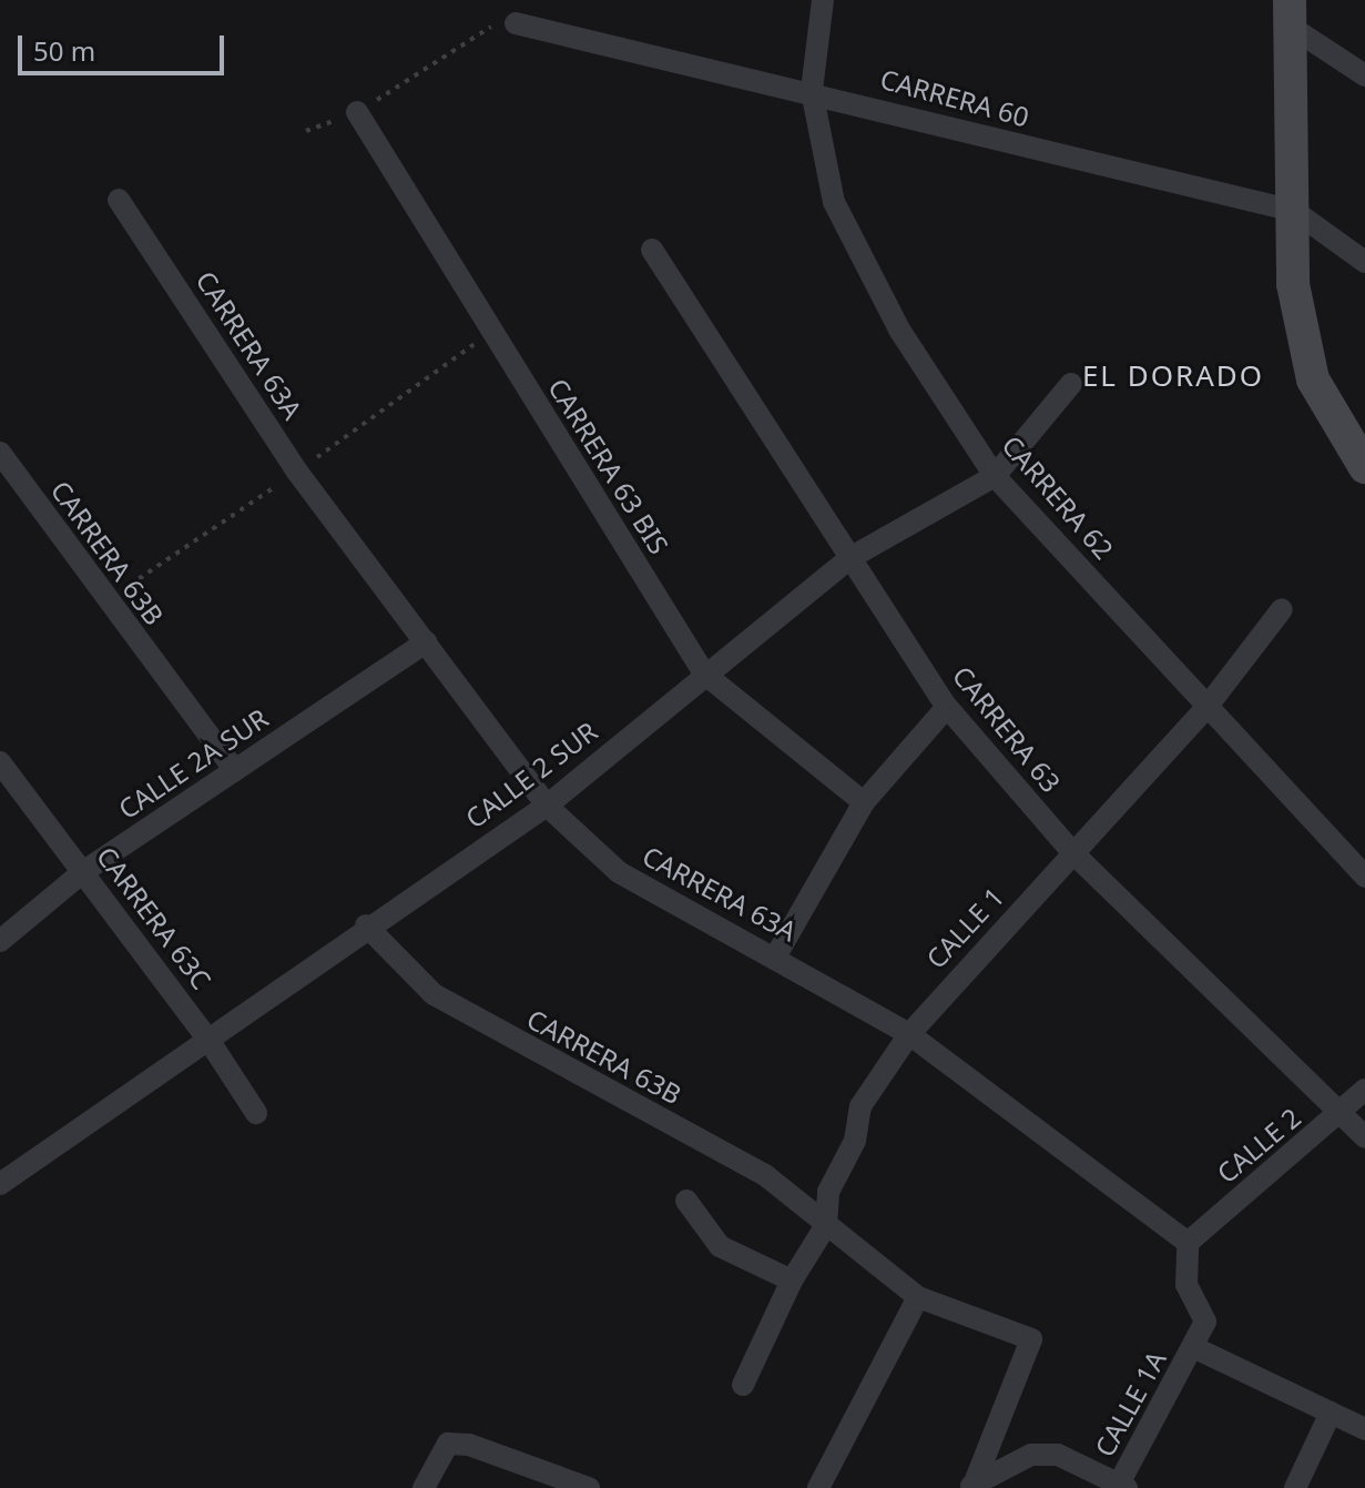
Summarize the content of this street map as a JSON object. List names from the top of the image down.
{
  "streets": {
    "street": [
      "CARRERA 60",
      "CARRERA 63A",
      "CARRERA 63 BIS",
      "CARRERA 62",
      "CARRERA 63B",
      "CARRERA 63",
      "CALLE 2A SUR",
      "CALLE 2 SUR",
      "CARRERA 63C",
      "CALLE 1",
      "CALLE 2",
      "CALLE 1A"
    ]
  },
  "crossings": [
    ["CARRERA 60", "CARRERA 62"],
    ["CARRERA 63A", "CALLE 2A SUR"],
    ["CARRERA 63A", "CALLE 2 SUR"],
    ["CARRERA 63A", "CALLE 1"],
    ["CARRERA 63A", "CALLE 2"],
    ["CARRERA 63 BIS", "CALLE 2 SUR"],
    ["CARRERA 62", "CALLE 2 SUR"],
    ["CARRERA 62", "CALLE 1"],
    ["CARRERA 63B", "CALLE 2A SUR"],
    ["CARRERA 63B", "CALLE 2 SUR"],
    ["CARRERA 63B", "CALLE 1"],
    ["CARRERA 63", "CALLE 2 SUR"],
    ["CARRERA 63", "CALLE 1"],
    ["CARRERA 63", "CALLE 2"],
    ["CALLE 2A SUR", "CARRERA 63C"],
    ["CALLE 2 SUR", "CARRERA 63C"]
  ],
  "districts": ["EL DORADO"],
  "scale_bar": "50 m"
}
